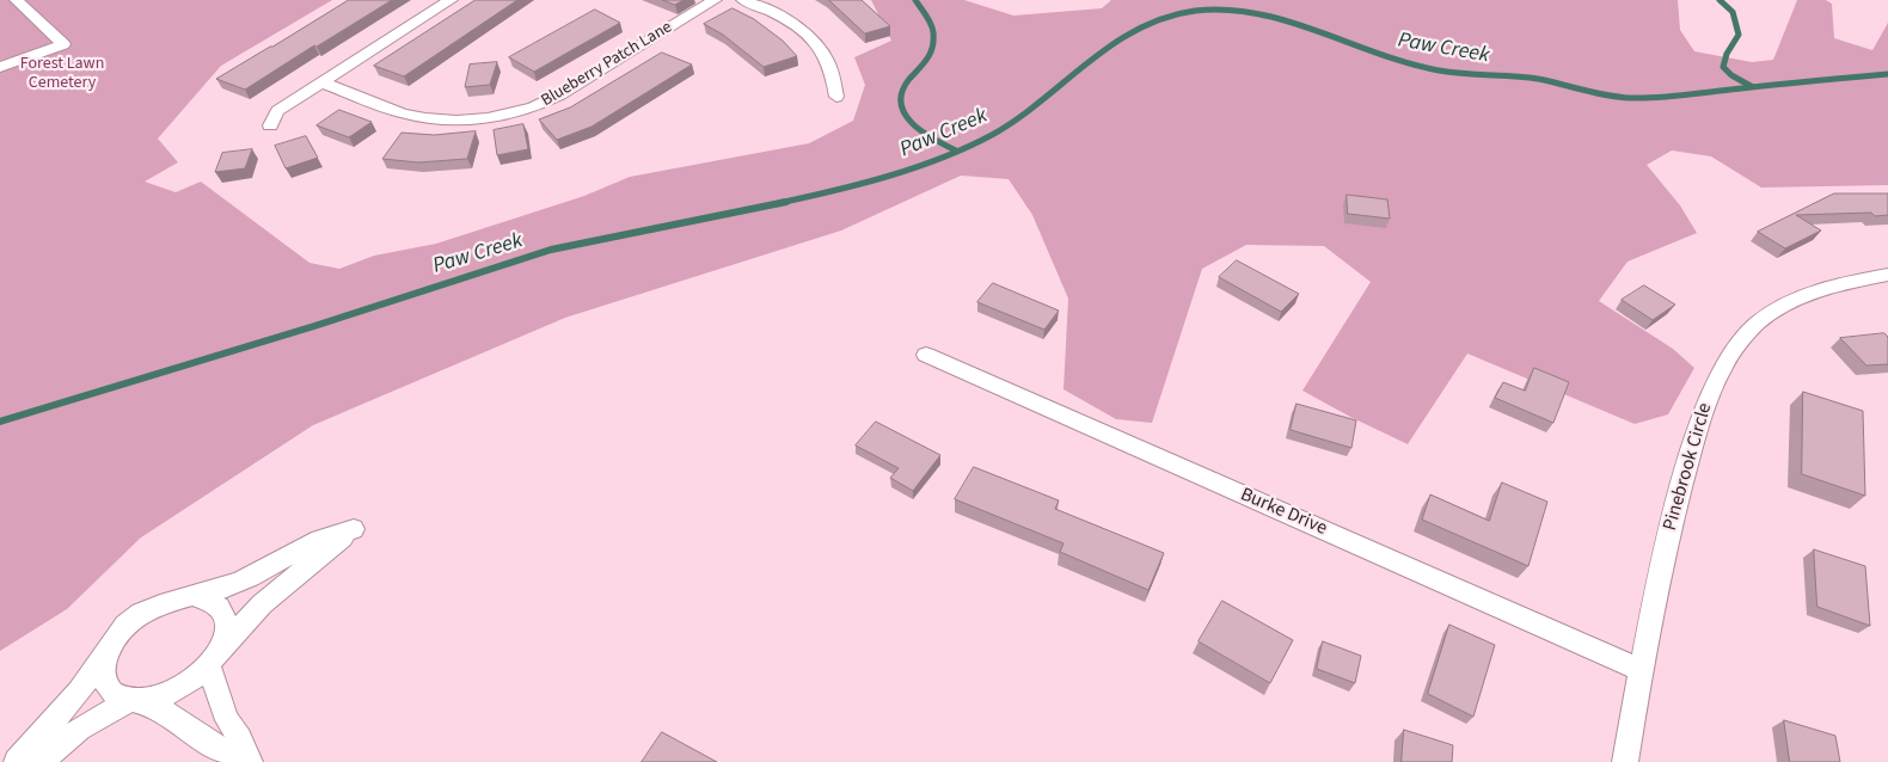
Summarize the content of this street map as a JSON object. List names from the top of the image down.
{
  "streets": {
    "street": ["Blueberry Patch Lane", "Pinebrook Circle", "Burke Drive"]
  },
  "crossings": [
    ["Pinebrook Circle", "Burke Drive"]
  ],
  "water": ["Paw Creek"],
  "parks": ["Forest Lawn Cemetery"]
}
